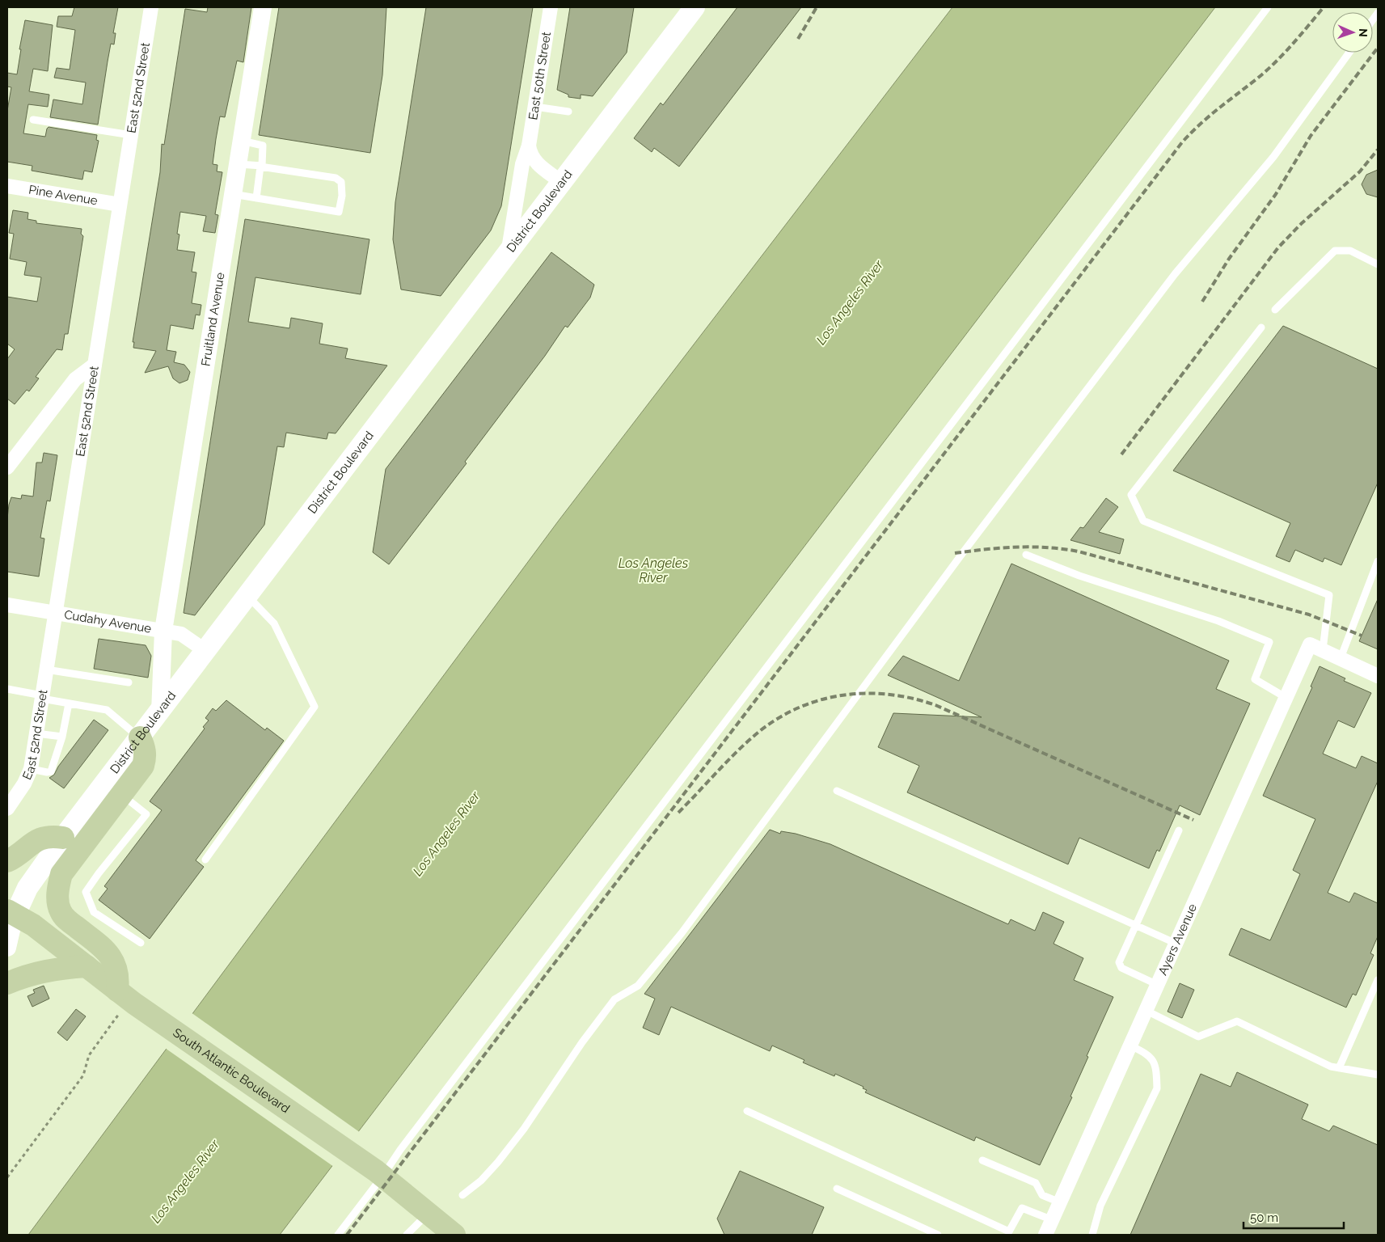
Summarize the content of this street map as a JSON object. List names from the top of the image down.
{
  "streets": {
    "main road": ["District Boulevard", "South Atlantic Boulevard"],
    "street": [
      "East 50th Street",
      "East 52nd Street",
      "Pine Avenue",
      "Fruitland Avenue",
      "Cudahy Avenue",
      "Ayers Avenue"
    ]
  },
  "crossings": [
    ["East 50th Street", "District Boulevard"],
    ["East 52nd Street", "Pine Avenue"],
    ["East 52nd Street", "Cudahy Avenue"],
    ["District Boulevard", "Fruitland Avenue"],
    ["District Boulevard", "Cudahy Avenue"],
    ["District Boulevard", "South Atlantic Boulevard"],
    ["Fruitland Avenue", "Cudahy Avenue"]
  ],
  "water": ["Los Angeles River"],
  "scale_bar": "50 m",
  "north": "right"
}
